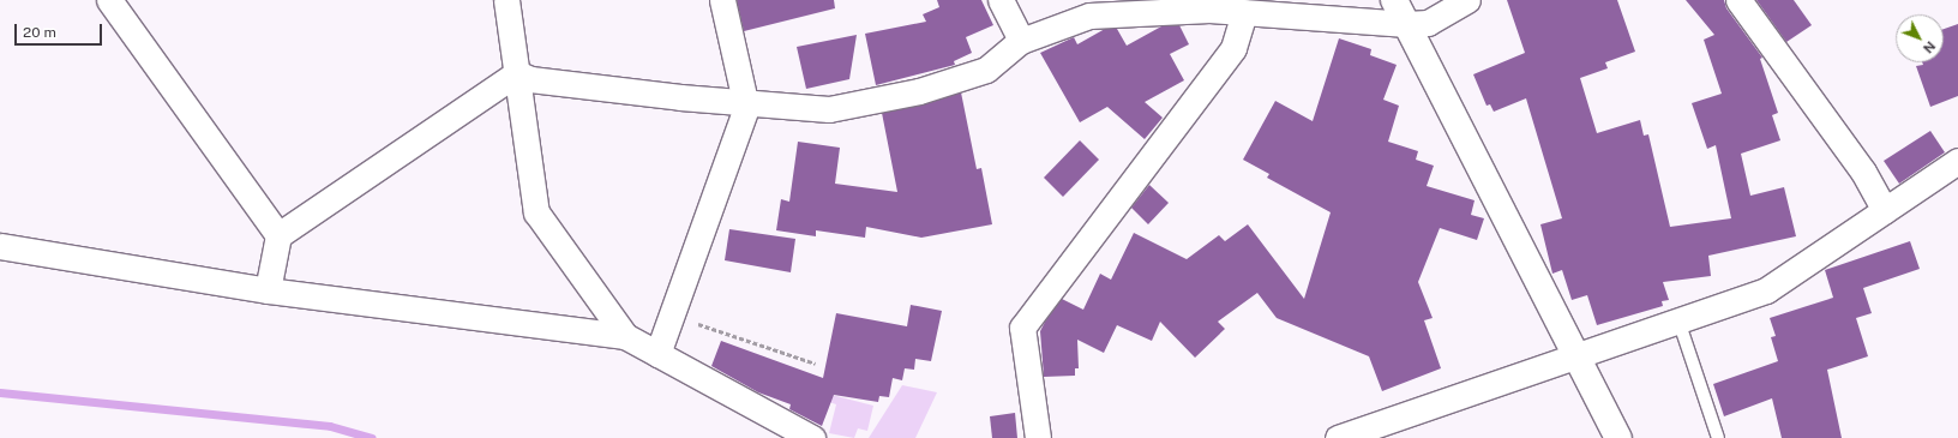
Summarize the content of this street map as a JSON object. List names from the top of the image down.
{
  "scale_bar": "20 m",
  "north": "bottom right"
}
